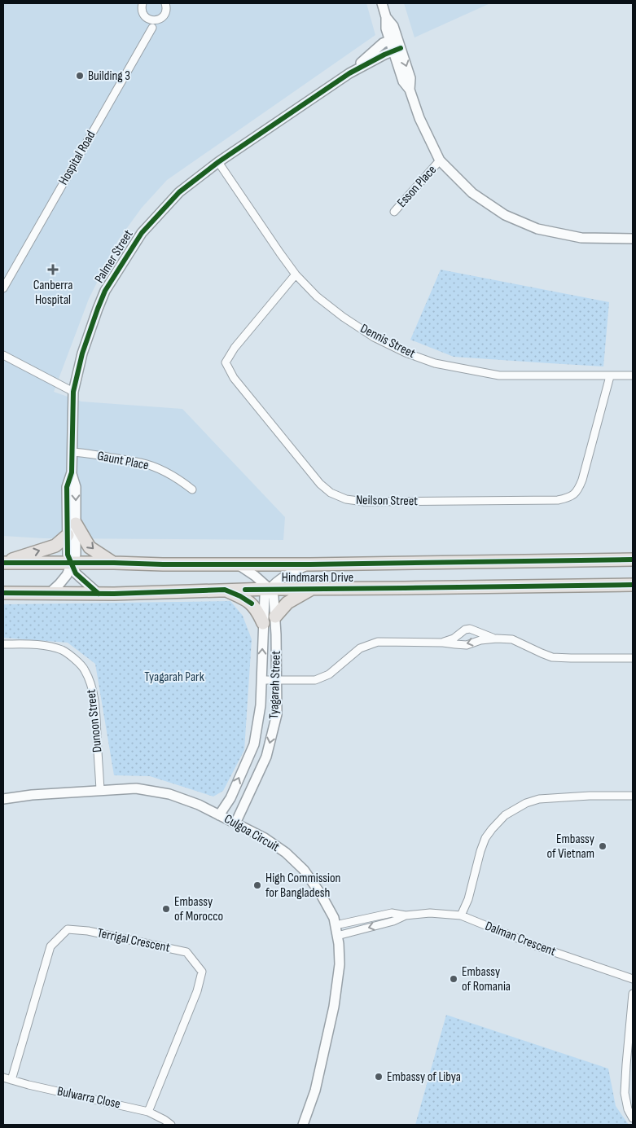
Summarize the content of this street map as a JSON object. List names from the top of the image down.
{
  "streets": {
    "main road": ["Hindmarsh Drive"],
    "street": [
      "Hospital Road",
      "Esson Place",
      "Palmer Street",
      "Dennis Street",
      "Gaunt Place",
      "Neilson Street",
      "Tyagarah Street",
      "Dunoon Street",
      "Culgoa Circuit",
      "Dalman Crescent",
      "Terrigal Crescent",
      "Bulwarra Close"
    ]
  },
  "crossings": [
    ["Palmer Street", "Dennis Street"],
    ["Palmer Street", "Gaunt Place"],
    ["Palmer Street", "Hindmarsh Drive"],
    ["Dennis Street", "Neilson Street"],
    ["Hindmarsh Drive", "Tyagarah Street"],
    ["Tyagarah Street", "Culgoa Circuit"],
    ["Dunoon Street", "Culgoa Circuit"],
    ["Culgoa Circuit", "Dalman Crescent"],
    ["Terrigal Crescent", "Bulwarra Close"]
  ],
  "parks": ["Tyagarah Park"],
  "places": {
    "other": [
      "Building 3",
      "Embassy of Vietnam",
      "High Commission for Bangladesh",
      "Embassy of Morocco",
      "Embassy of Romania",
      "Embassy of Libya"
    ],
    "health": ["Canberra Hospital"]
  }
}
